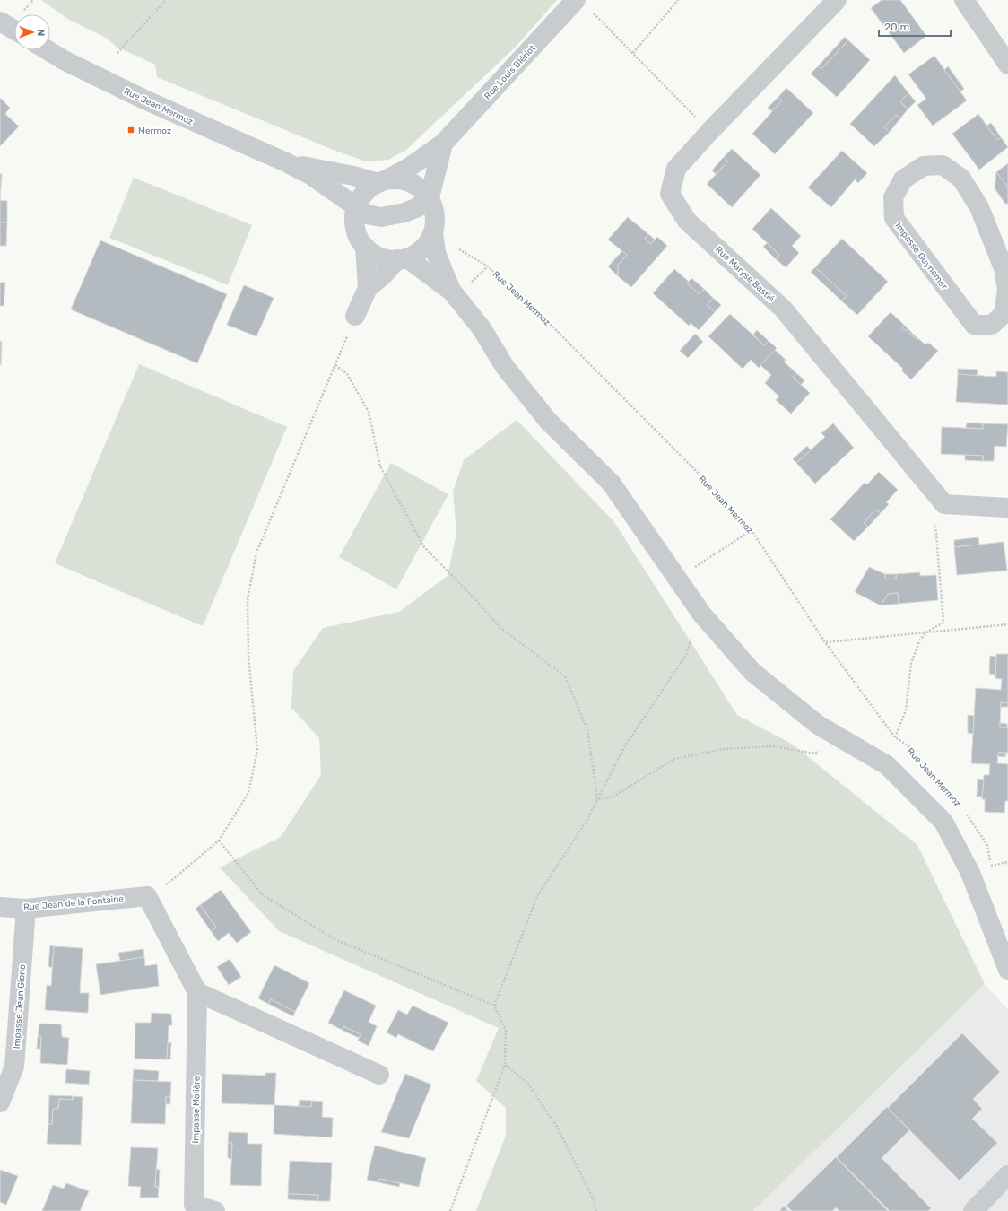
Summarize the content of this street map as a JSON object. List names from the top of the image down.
{
  "streets": {
    "street": [
      "Rue Louis Blériot",
      "Rue Jean Mermoz",
      "Impasse Guynemer",
      "Rue Maryse Bastié",
      "Rue Jean de la Fontaine",
      "Impasse Jean Giono",
      "Impasse Molière"
    ]
  },
  "crossings": [
    ["Rue Louis Blériot", "Rue Jean Mermoz"],
    ["Rue Jean de la Fontaine", "Impasse Jean Giono"],
    ["Rue Jean de la Fontaine", "Impasse Molière"]
  ],
  "places": {
    "transit": ["Mermoz"]
  },
  "scale_bar": "20 m",
  "north": "right"
}
